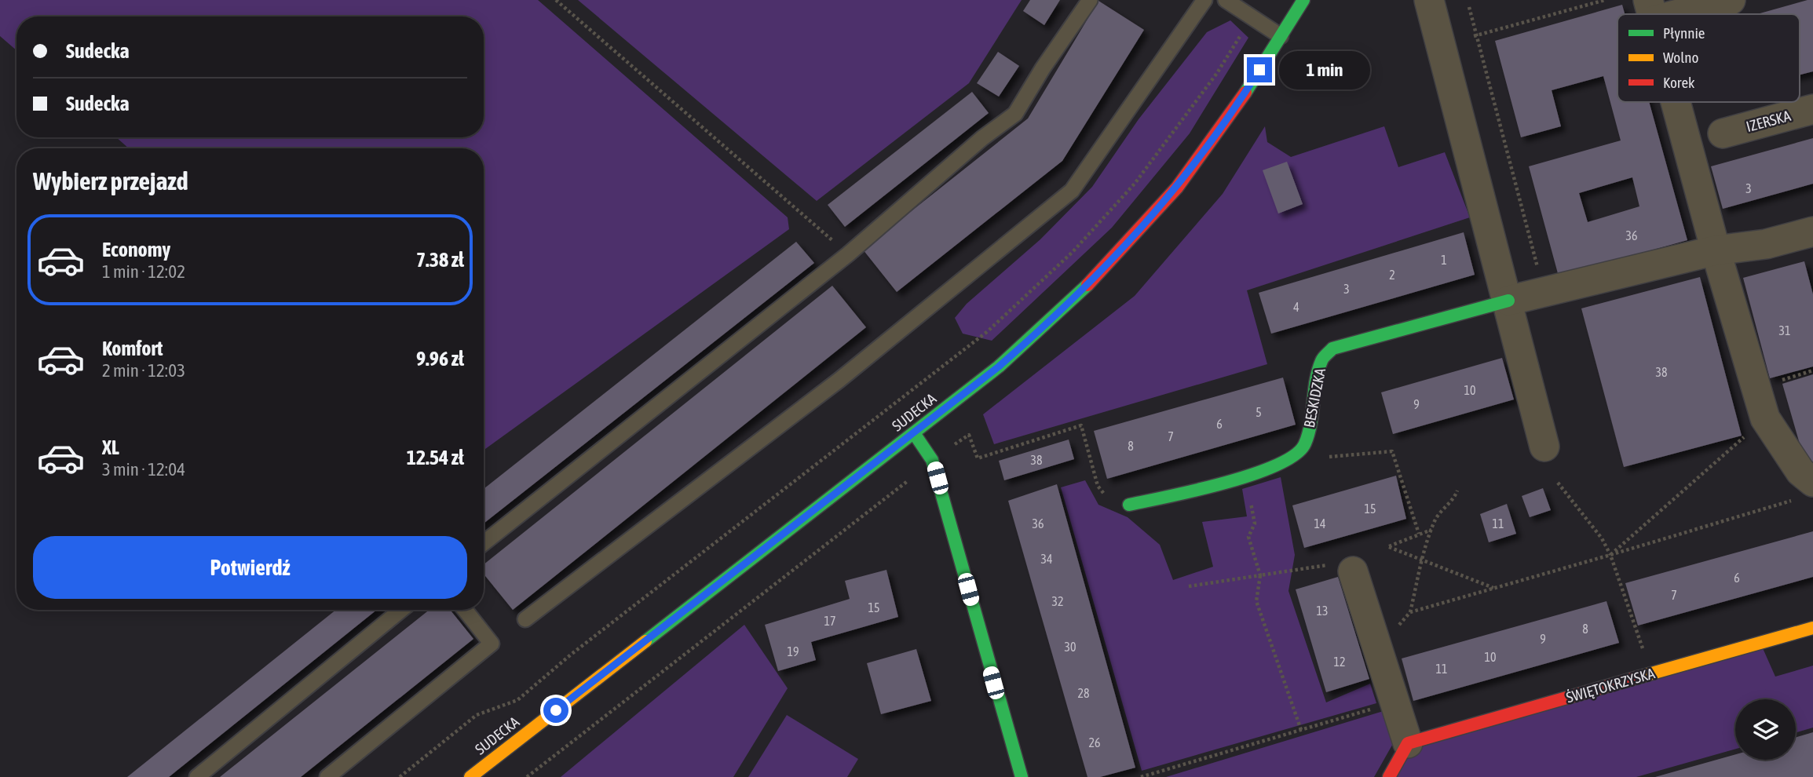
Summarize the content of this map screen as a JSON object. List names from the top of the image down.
{
  "streets": {
    "street": [
      "IZERSKA",
      "BESKIDZKA",
      "SUDECKA",
      "ŚWIĘTOKRZYSKA"
    ]
  },
  "house_numbers": [
    "3",
    "36",
    "1",
    "2",
    "3",
    "4",
    "31",
    "38",
    "10",
    "9",
    "5",
    "6",
    "7",
    "8",
    "38",
    "15",
    "36",
    "14",
    "11",
    "34",
    "6",
    "7",
    "32",
    "15",
    "13",
    "17",
    "8",
    "9",
    "30",
    "19",
    "10",
    "12",
    "11",
    "28",
    "26"
  ],
  "legend": ["Płynnie", "Wolno", "Korek"],
  "page": {
    "banner": ["Sudecka", "Sudecka"],
    "bubble": "1 min",
    "heading": "Wybierz przejazd",
    "list": [
      {
        "name": "Economy",
        "note": "1 min · 12:02",
        "value": "7.38 zł"
      },
      {
        "name": "Komfort",
        "note": "2 min · 12:03",
        "value": "9.96 zł"
      },
      {
        "name": "XL",
        "note": "3 min · 12:04",
        "value": "12.54 zł"
      }
    ],
    "buttons": "Potwierdź"
  }
}
